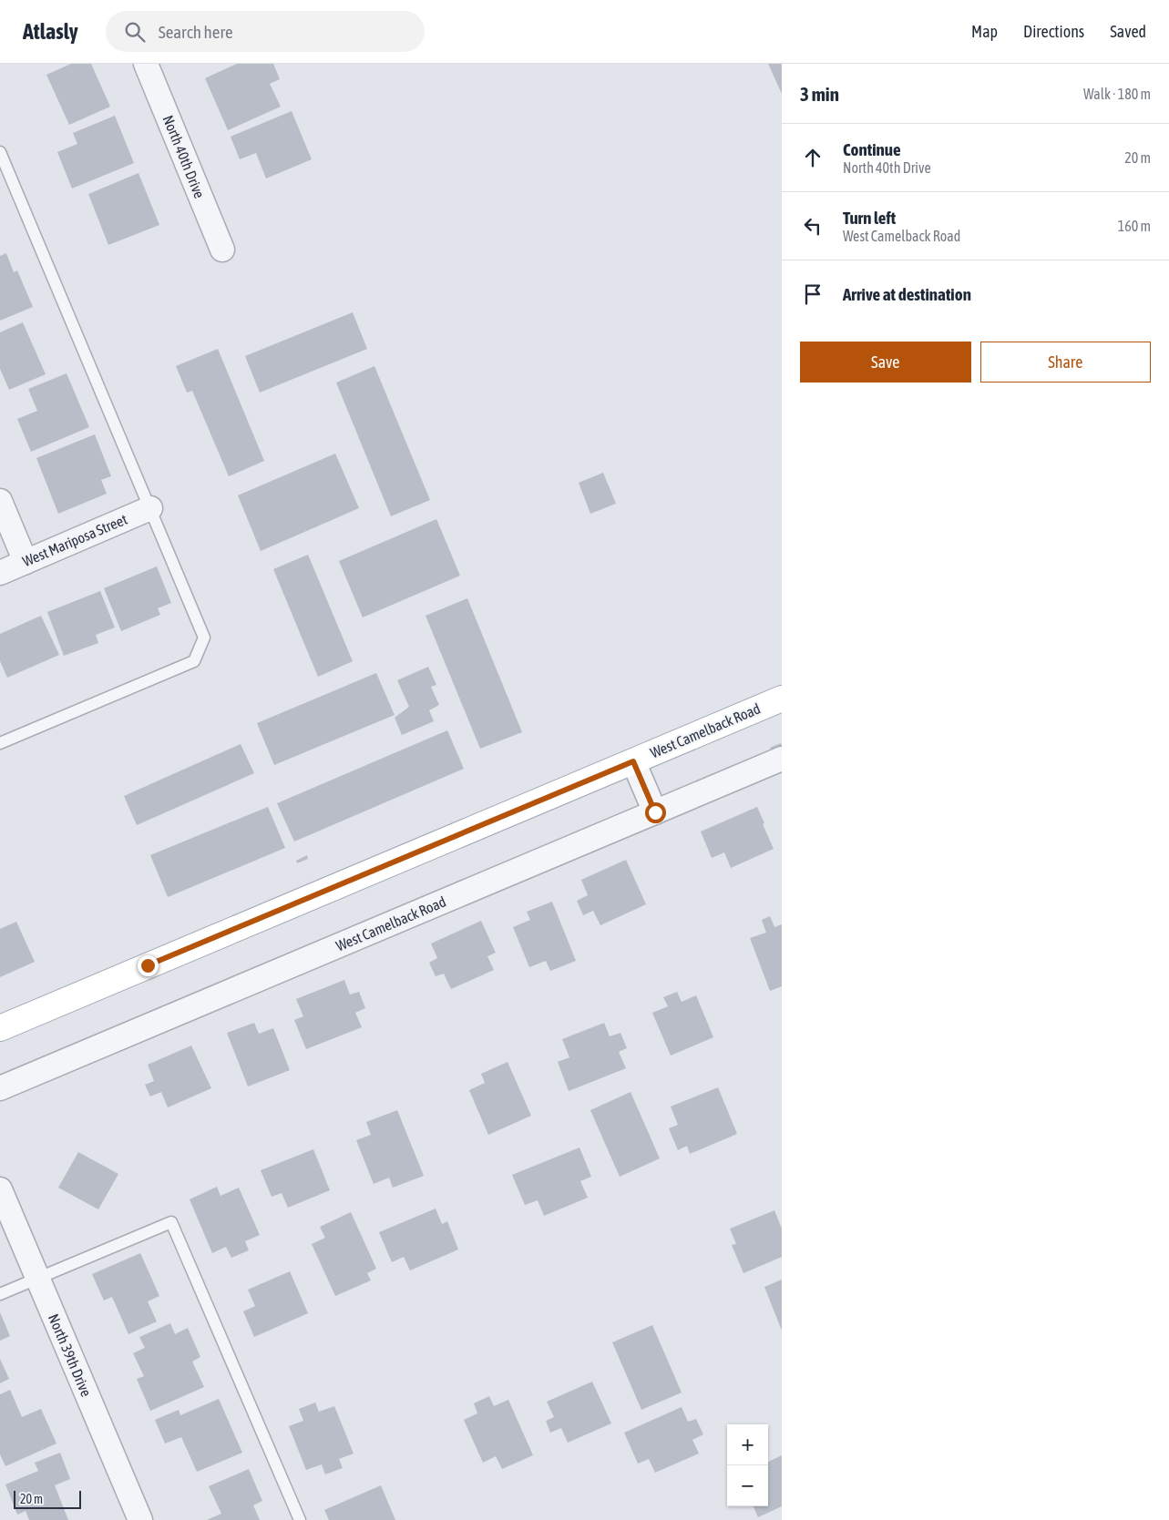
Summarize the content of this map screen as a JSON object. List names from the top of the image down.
{
  "streets": {
    "main road": ["West Camelback Road"],
    "street": ["North 40th Drive", "West Mariposa Street", "North 39th Drive"]
  },
  "scale_bar": "20 m",
  "page": {
    "header": "Atlasly",
    "search": "Search here",
    "nav": ["Map", "Directions", "Saved"],
    "heading": ["3 min", "Walk · 180 m"],
    "list": [
      ["Continue", "North 40th Drive", "20 m"],
      ["Turn left", "West Camelback Road", "160 m"],
      "Arrive at destination"
    ],
    "buttons": ["Save", "Share"],
    "map_buttons": ["+", "−"],
    "scale": "20 m"
  }
}
